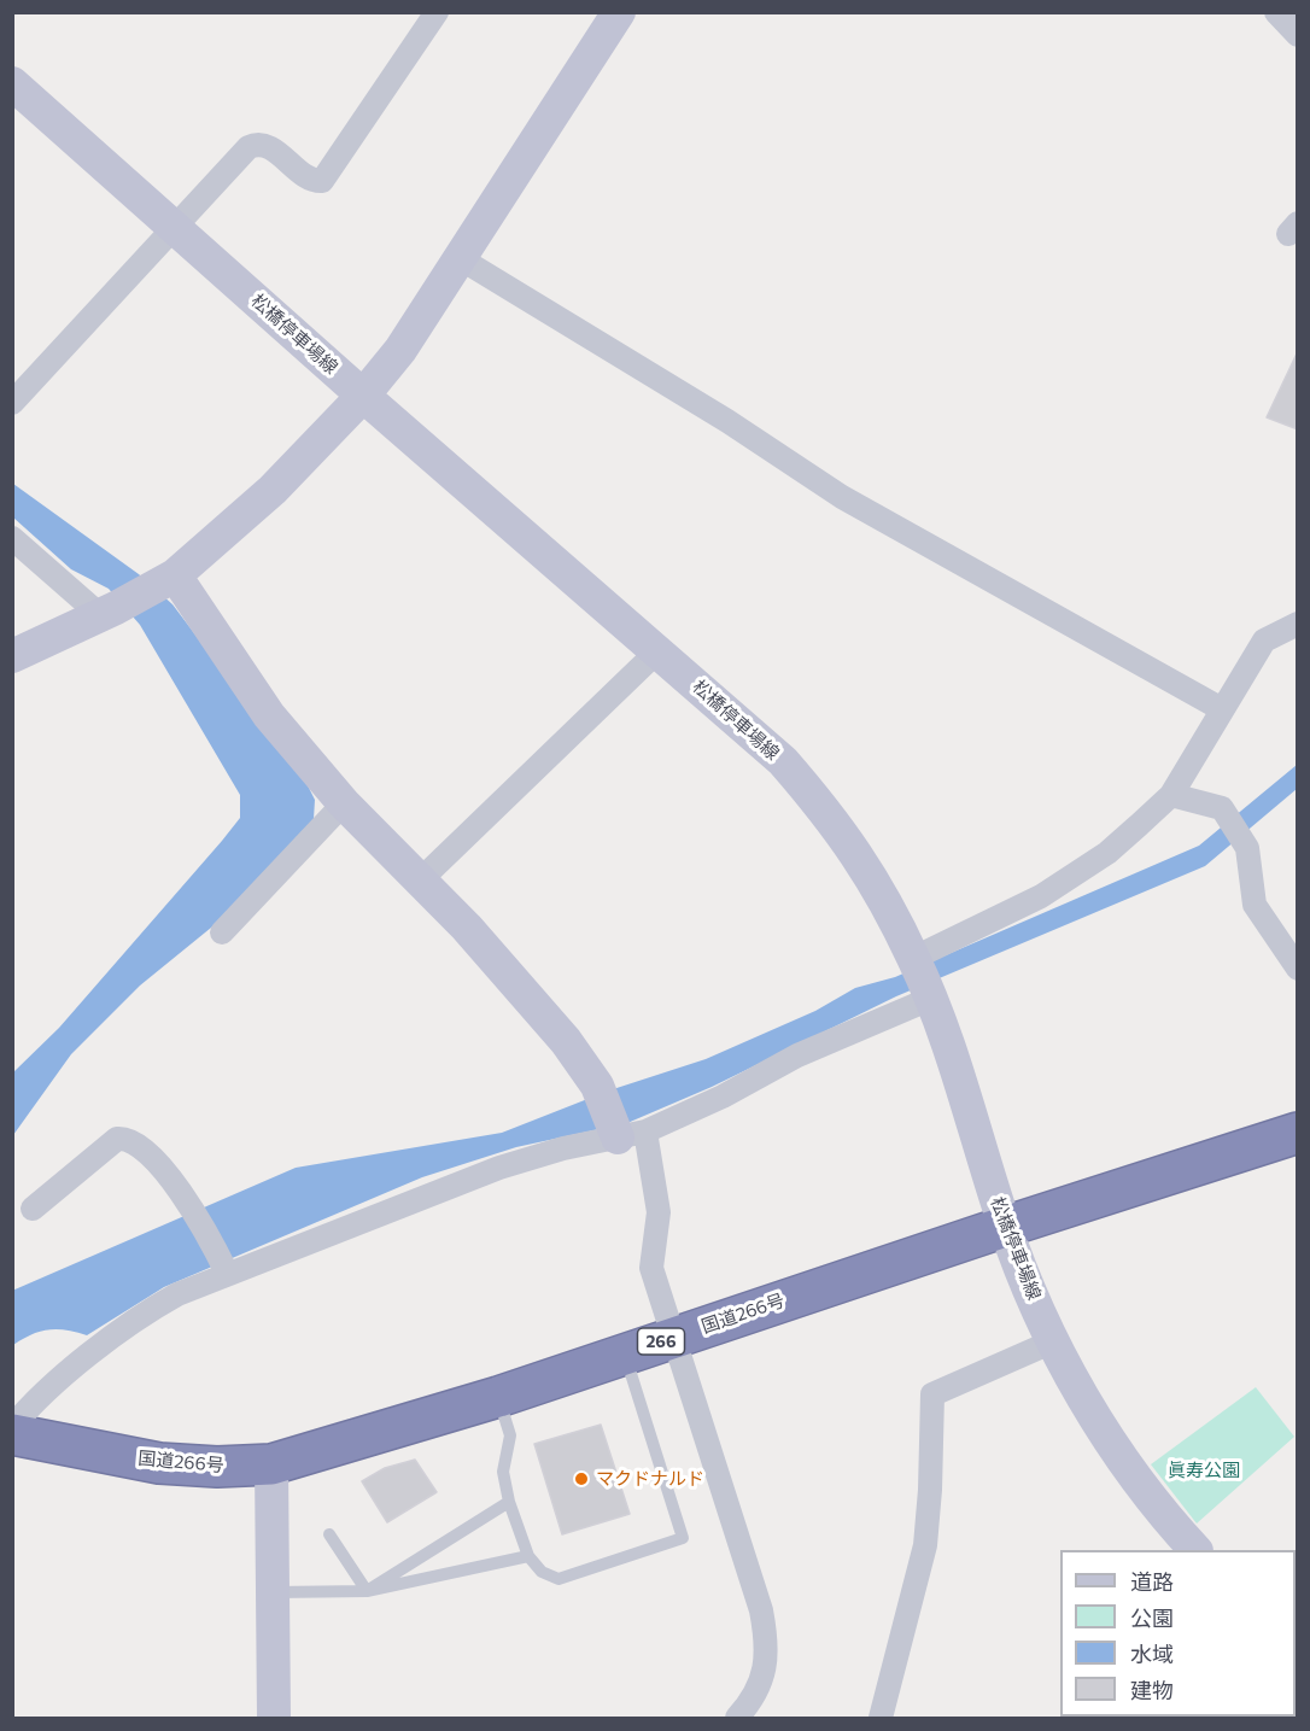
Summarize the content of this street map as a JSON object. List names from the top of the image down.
{
  "streets": {
    "highway": ["国道266号", "266"],
    "main road": ["松橋停車場線"]
  },
  "crossings": [
    ["松橋停車場線", "国道266号"]
  ],
  "parks": ["眞寿公園"],
  "places": ["マクドナルド"],
  "legend": [
    "道路",
    "公園",
    "水域",
    "建物"
  ]
}
